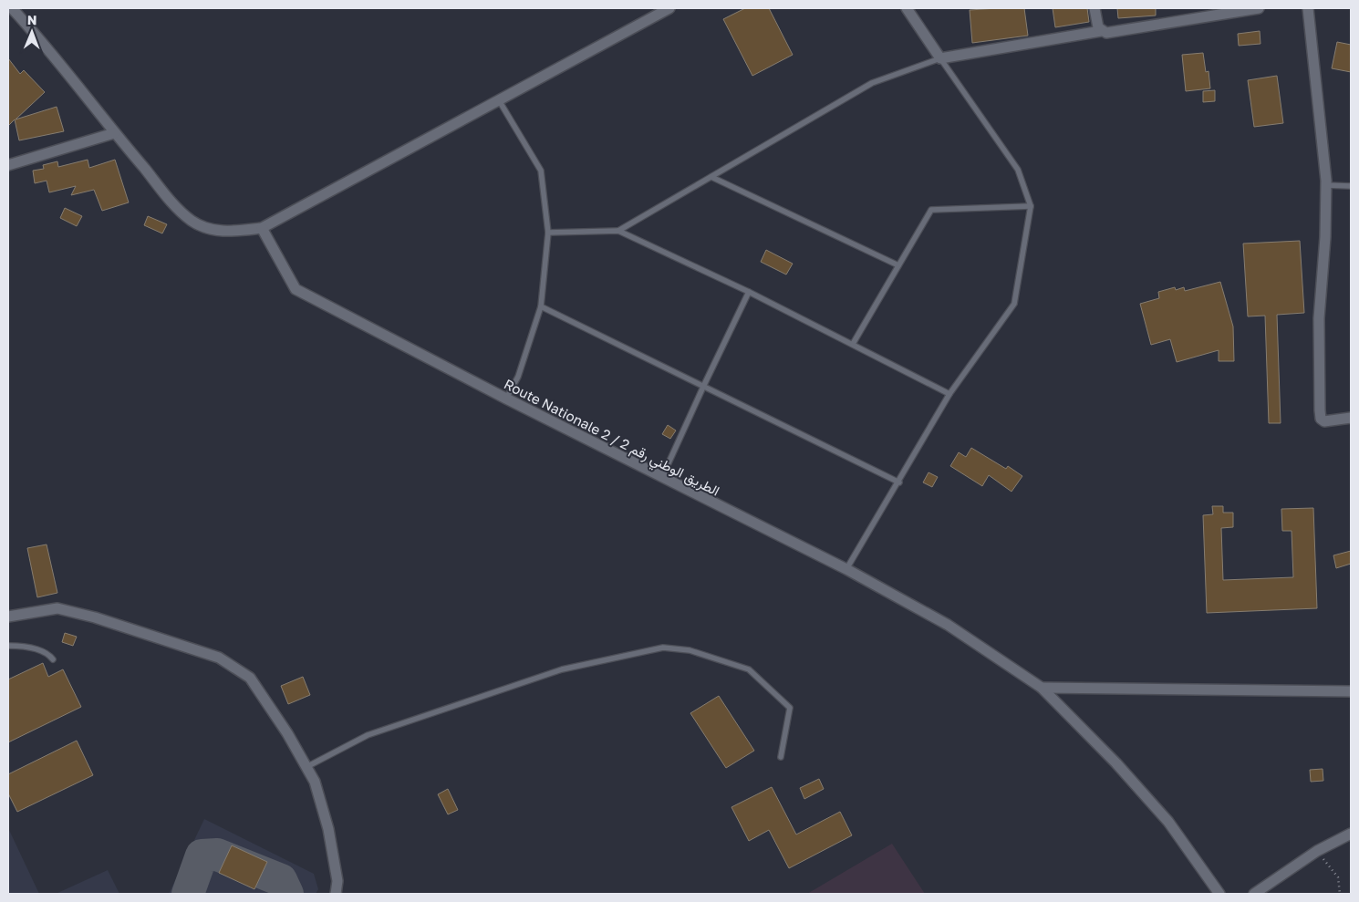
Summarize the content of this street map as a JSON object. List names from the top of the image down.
{
  "streets": {
    "street": ["Route Nationale 2 / الطريق الوطني رقم 2"]
  },
  "north": "top"
}
